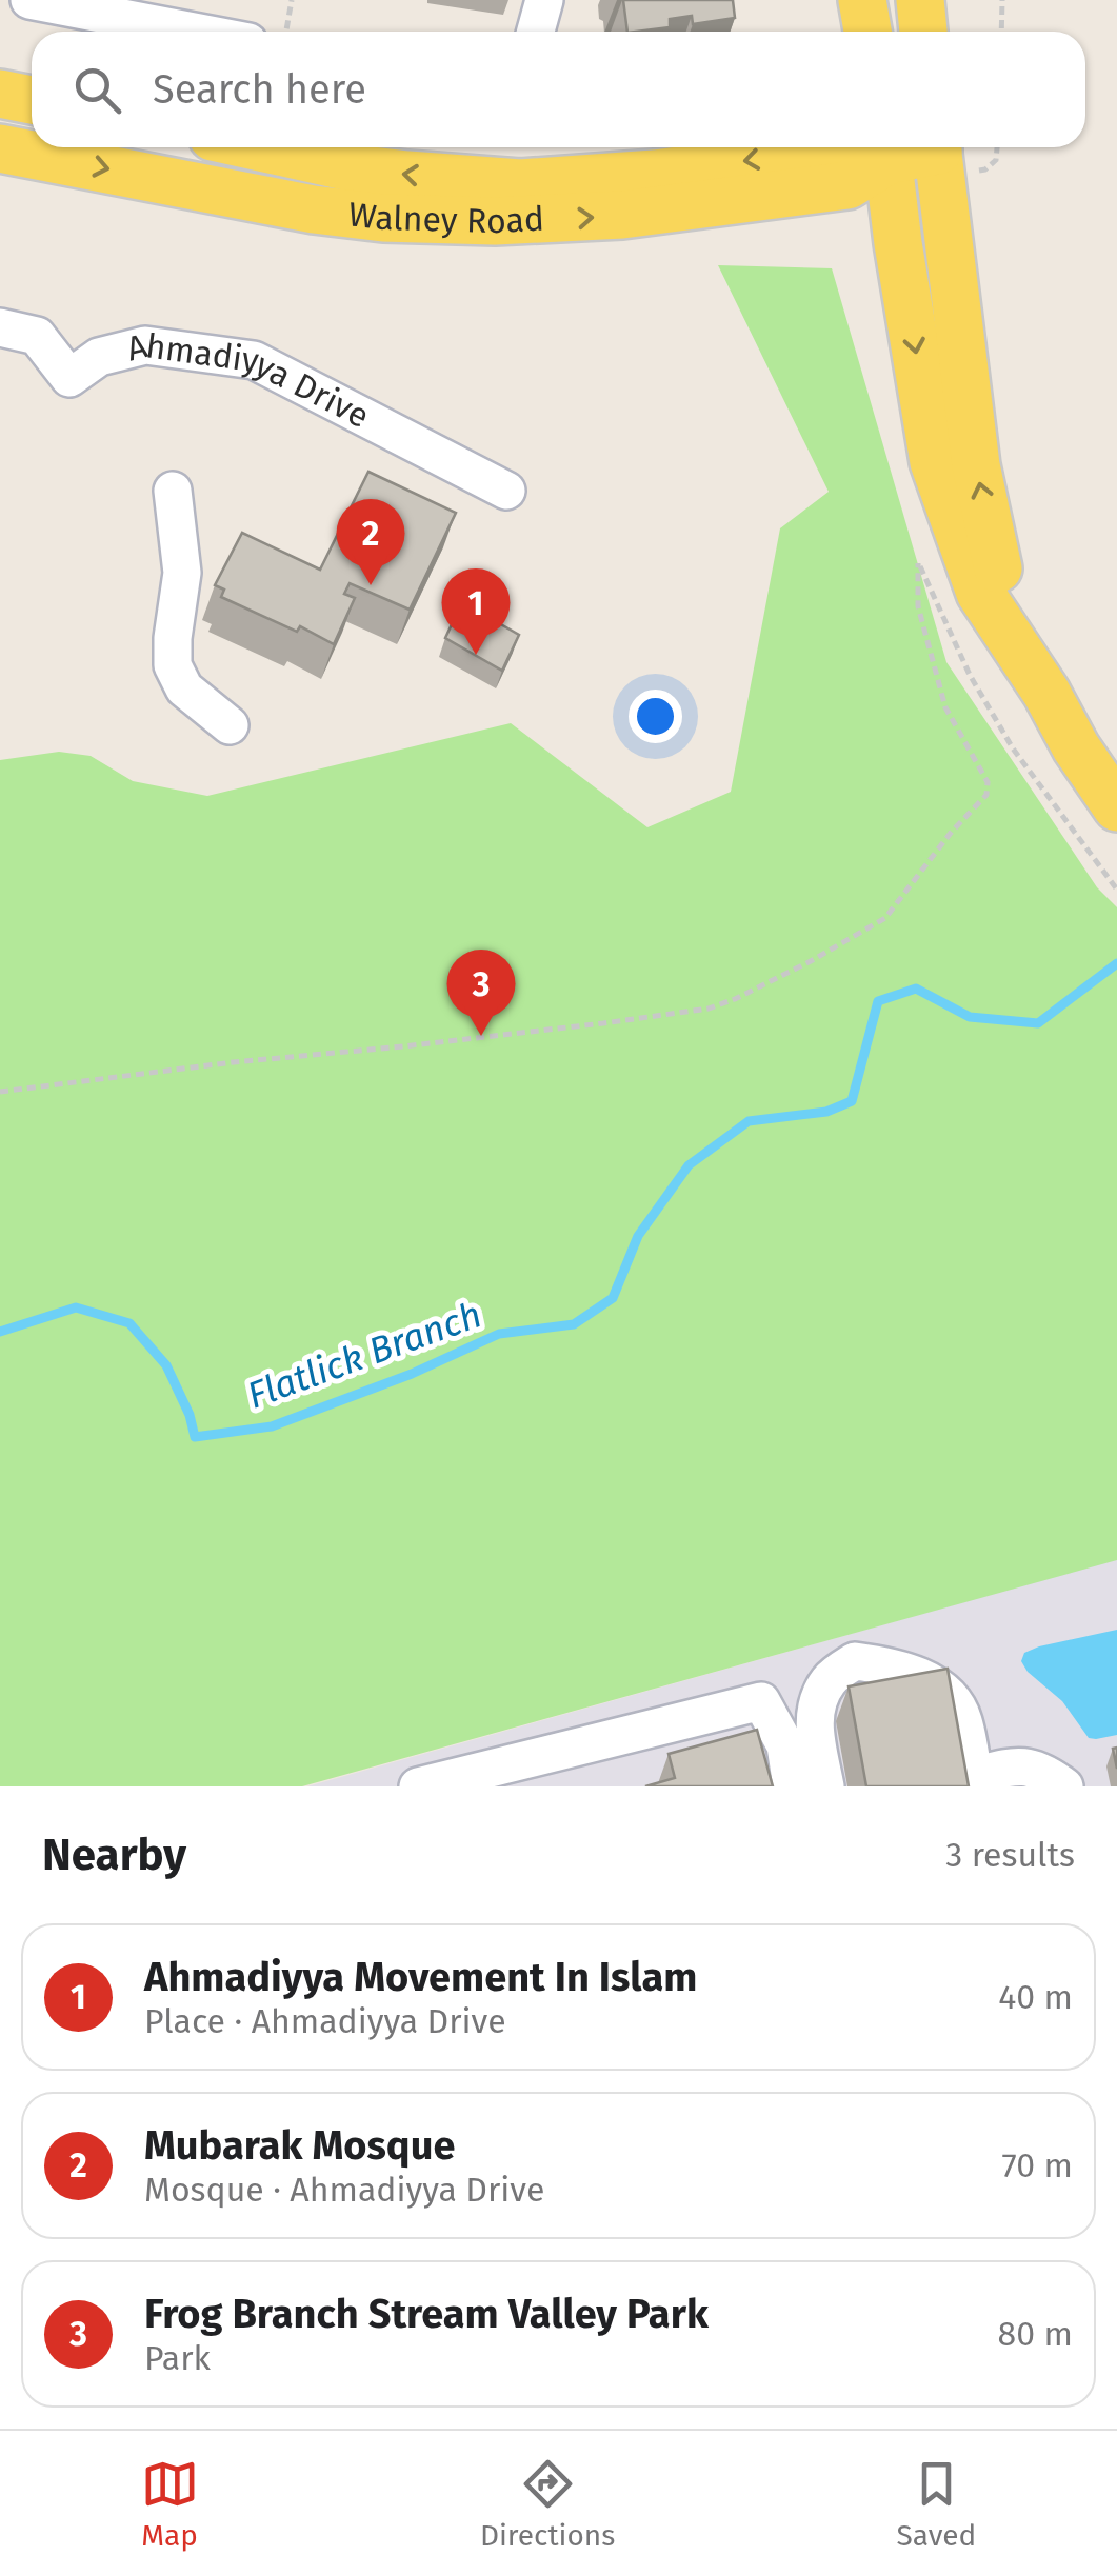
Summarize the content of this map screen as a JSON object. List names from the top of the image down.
{
  "streets": {
    "main road": ["Walney Road"],
    "street": ["Ahmadiyya Drive"]
  },
  "water": ["Flatlick Branch"],
  "page": {
    "search": "Search here",
    "pins": ["2", "1", "3"],
    "heading": ["Nearby", "3 results"],
    "list": [
      {
        "mark": "1",
        "name": "Ahmadiyya Movement In Islam",
        "note": "Place · Ahmadiyya Drive",
        "value": "40 m"
      },
      {
        "mark": "2",
        "name": "Mubarak Mosque",
        "note": "Mosque · Ahmadiyya Drive",
        "value": "70 m"
      },
      {
        "mark": "3",
        "name": "Frog Branch Stream Valley Park",
        "note": "Park",
        "value": "80 m"
      }
    ],
    "nav": ["Map", "Directions", "Saved"]
  }
}
